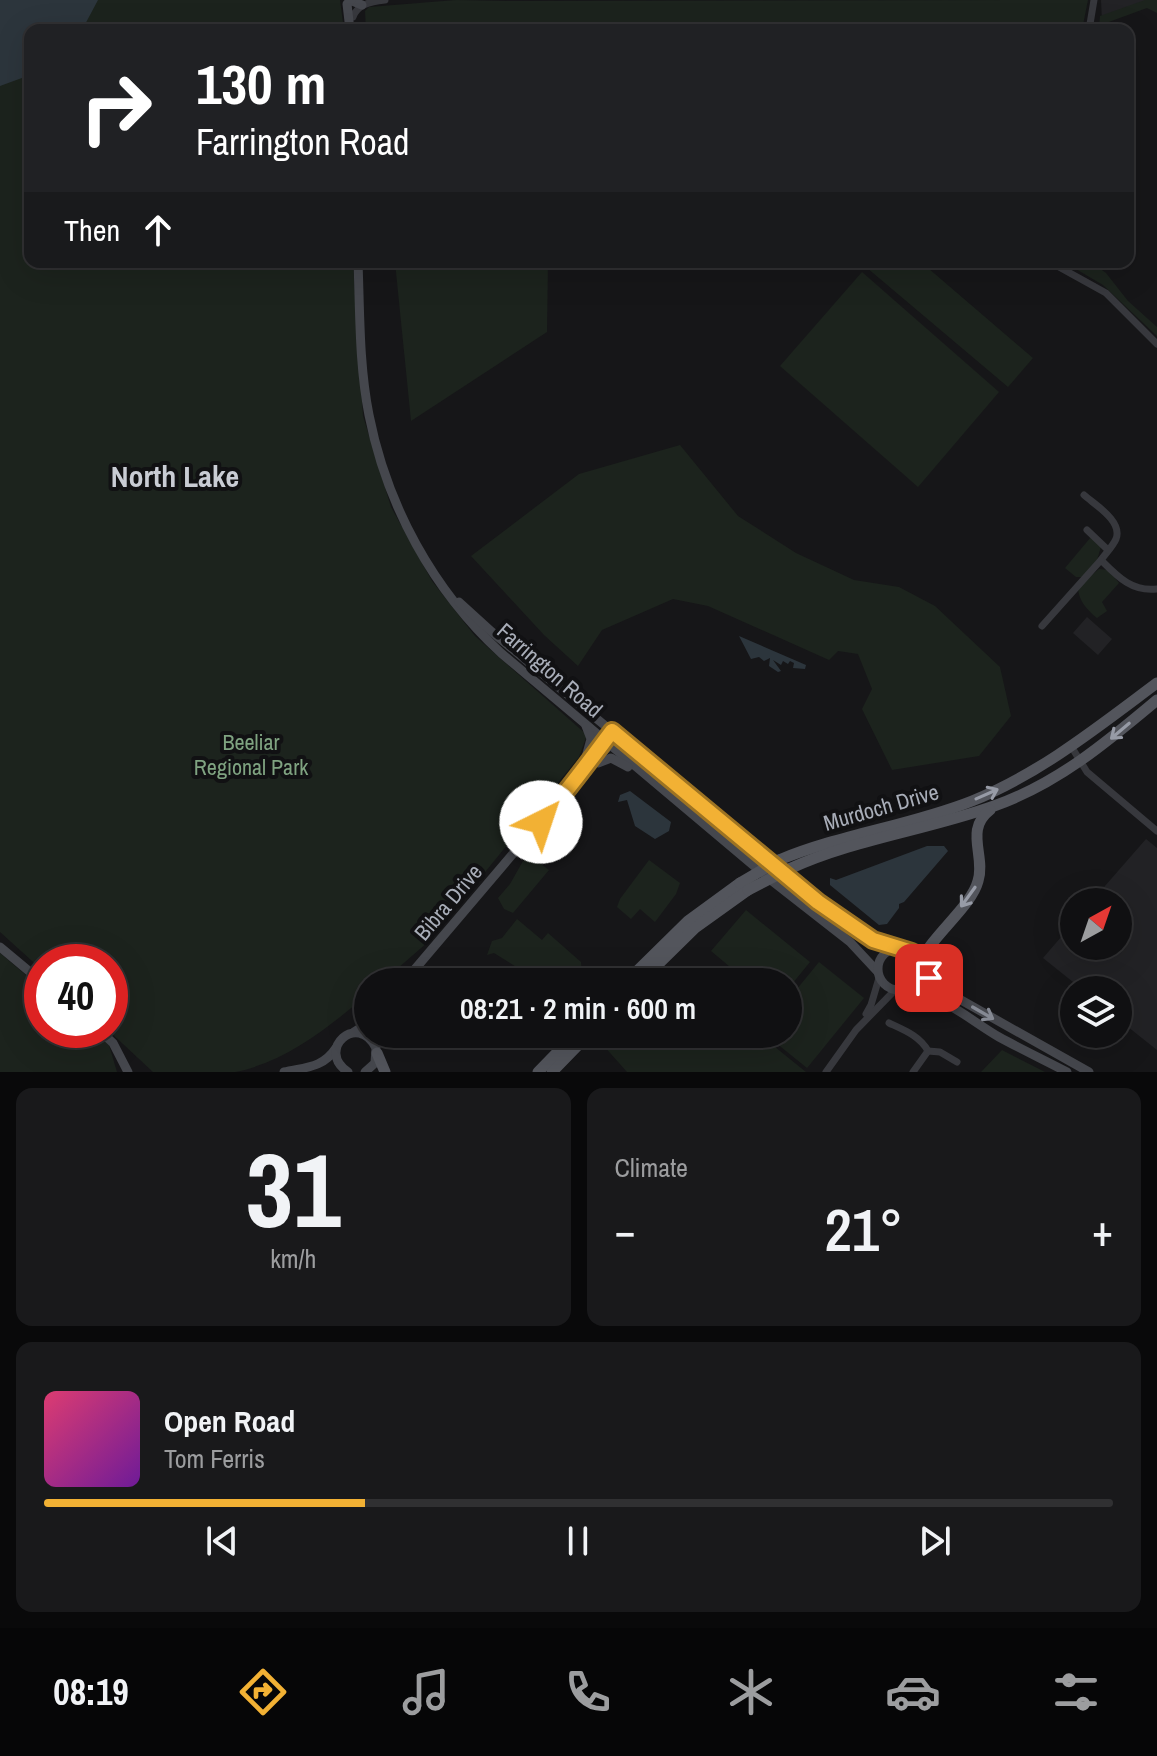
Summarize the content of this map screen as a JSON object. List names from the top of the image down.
{
  "streets": {
    "main road": ["Farrington Road", "Murdoch Drive", "Bibra Drive"]
  },
  "crossings": [
    ["Farrington Road", "Bibra Drive"]
  ],
  "districts": ["North Lake"],
  "parks": ["Beeliar Regional Park"],
  "north": "top right",
  "page": {
    "turn": ["130 m", "Farrington Road"],
    "then": "Then",
    "limit": "40",
    "trip": "08:21 · 2 min · 600 m",
    "tile": [
      ["31", "km/h"],
      "Climate"
    ],
    "heat": ["−", "21°", "+"],
    "song": ["Open Road", "Tom Ferris"],
    "tabs": "08:19"
  }
}
